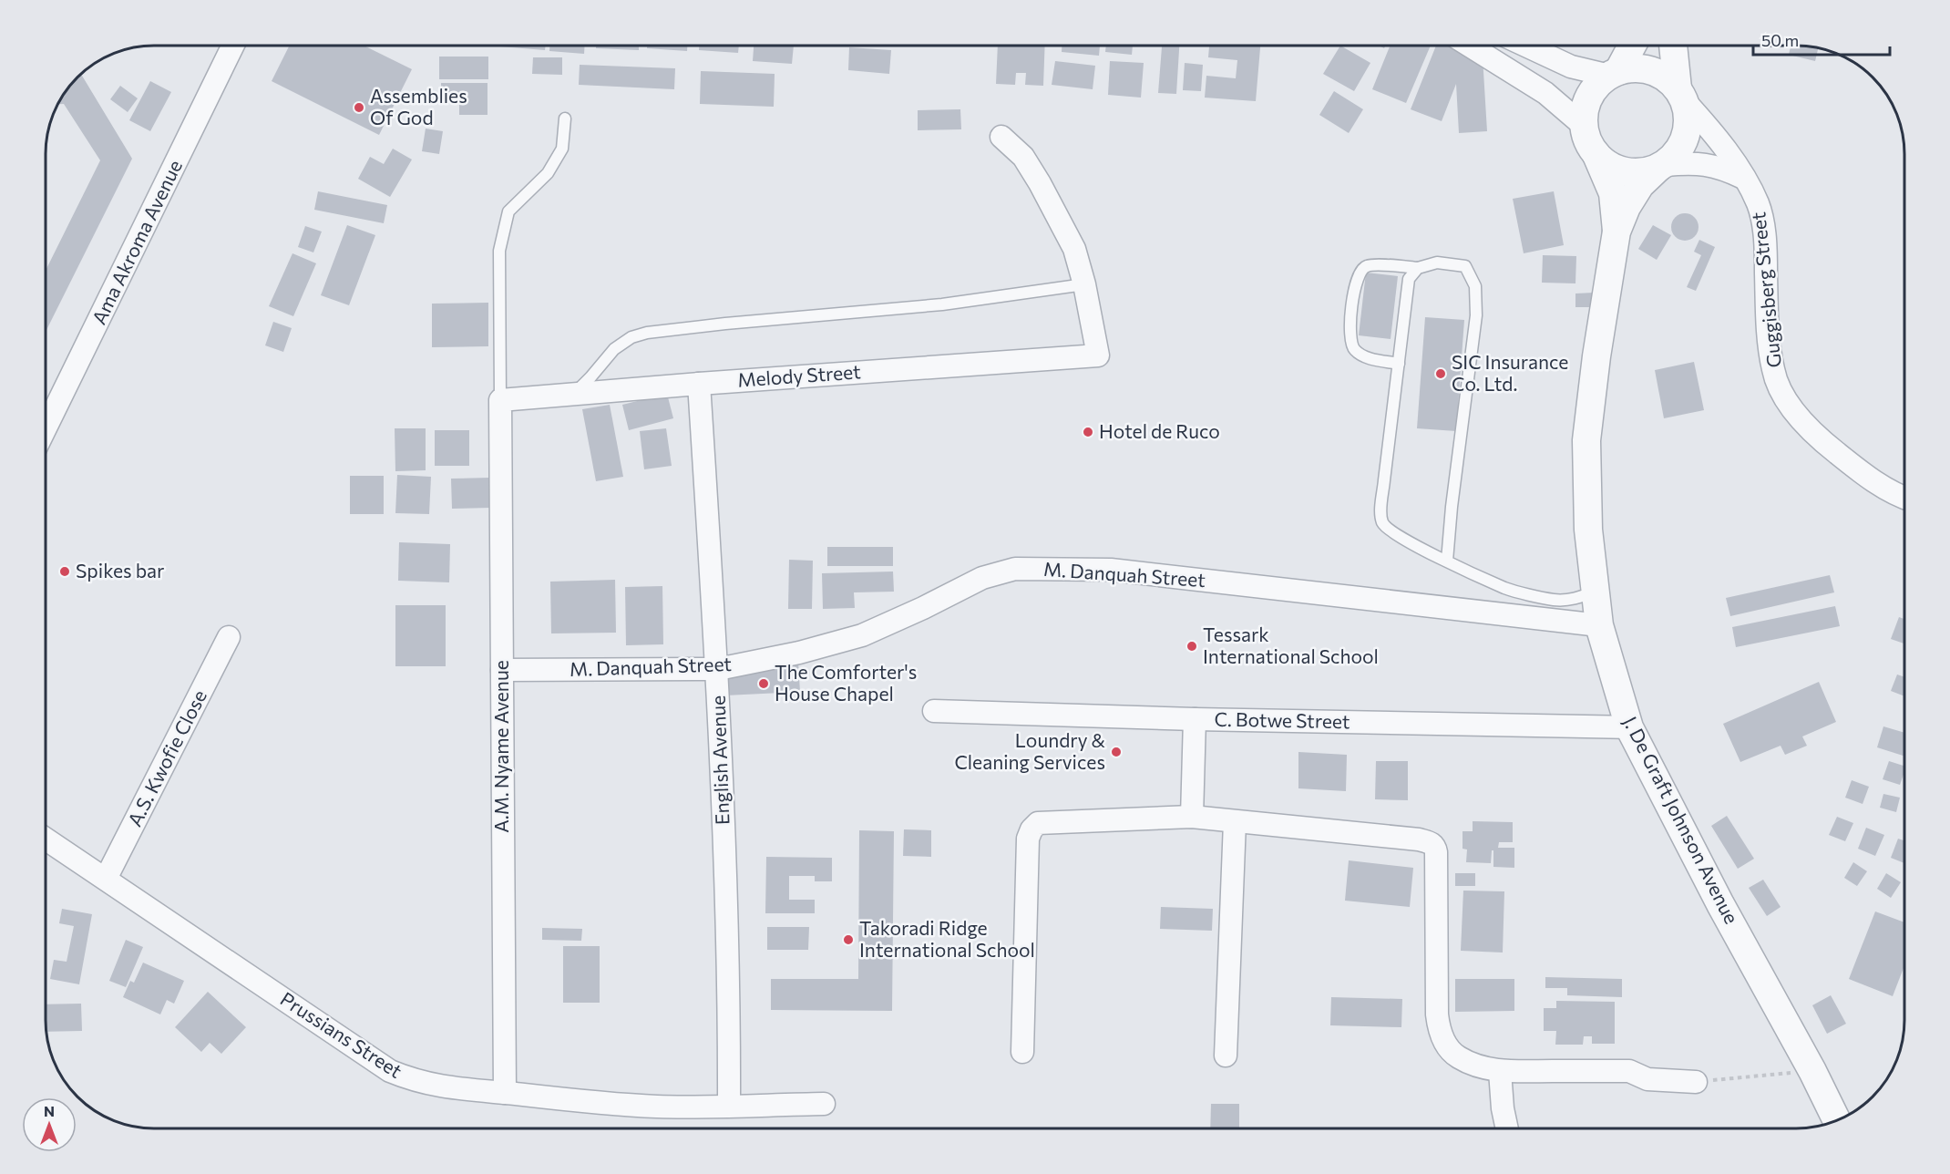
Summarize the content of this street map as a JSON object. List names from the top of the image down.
{
  "streets": {
    "street": [
      "Ama Akroma Avenue",
      "Guggisberg Street",
      "Melody Street",
      "M. Danquah Street",
      "C. Botwe Street",
      "A.M. Nyame Avenue",
      "A.S. Kwofie Close",
      "English Avenue",
      "J. De Graft Johnson Avenue",
      "Prussians Street"
    ]
  },
  "crossings": [
    ["Guggisberg Street", "J. De Graft Johnson Avenue"],
    ["Melody Street", "A.M. Nyame Avenue"],
    ["Melody Street", "English Avenue"],
    ["M. Danquah Street", "A.M. Nyame Avenue"],
    ["M. Danquah Street", "English Avenue"],
    ["M. Danquah Street", "J. De Graft Johnson Avenue"],
    ["C. Botwe Street", "J. De Graft Johnson Avenue"],
    ["A.M. Nyame Avenue", "Prussians Street"],
    ["A.S. Kwofie Close", "Prussians Street"],
    ["English Avenue", "Prussians Street"]
  ],
  "places": [
    "Assemblies Of God",
    "SIC Insurance Co. Ltd.",
    "Hotel de Ruco",
    "Spikes bar",
    "Tessark International School",
    "The Comforter's House Chapel",
    "Loundry & Cleaning Services",
    "Takoradi Ridge International School"
  ],
  "scale_bar": "50 m",
  "north": "top"
}
